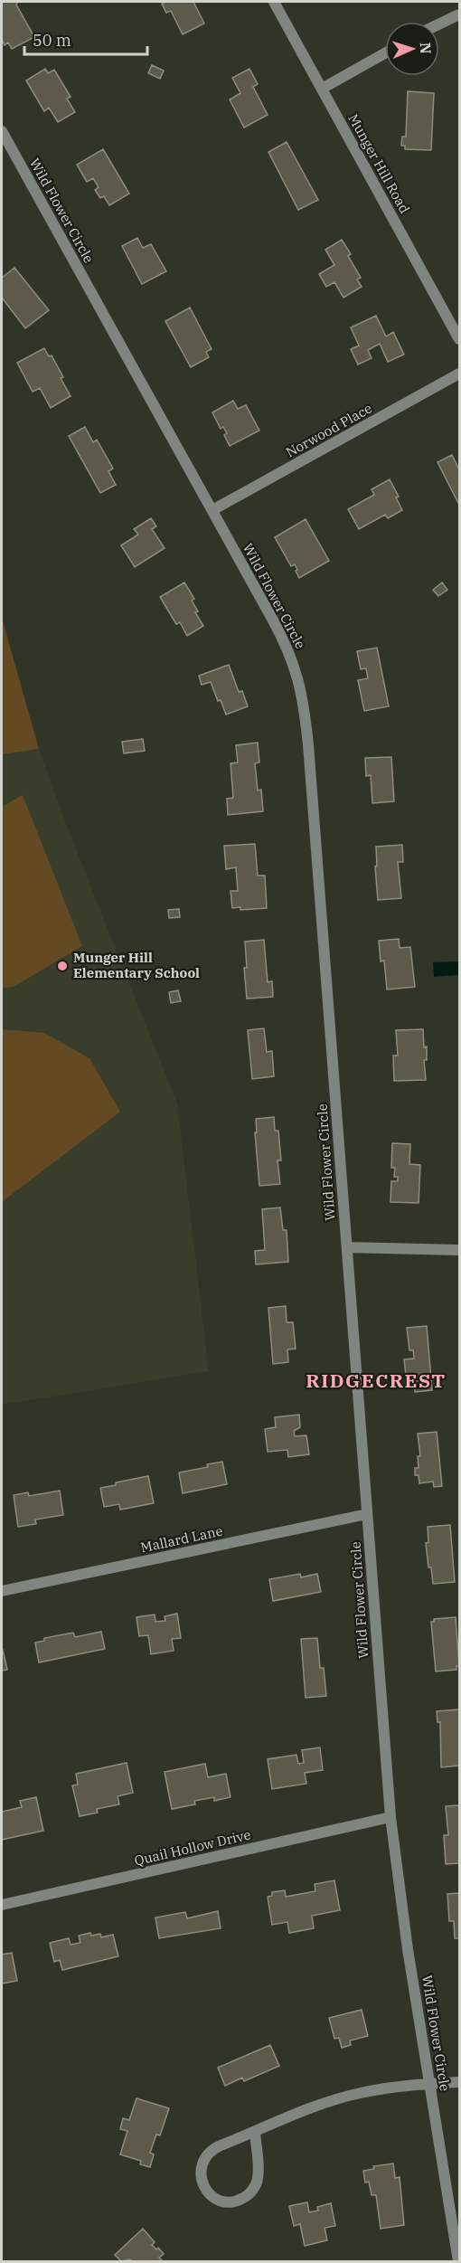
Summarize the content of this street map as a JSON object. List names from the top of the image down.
{
  "streets": {
    "street": [
      "Munger Hill Road",
      "Wild Flower Circle",
      "Norwood Place",
      "Mallard Lane",
      "Quail Hollow Drive"
    ]
  },
  "crossings": [
    ["Wild Flower Circle", "Norwood Place"],
    ["Wild Flower Circle", "Mallard Lane"],
    ["Wild Flower Circle", "Quail Hollow Drive"]
  ],
  "districts": ["RIDGECREST"],
  "places": ["Munger Hill Elementary School"],
  "scale_bar": "50 m",
  "north": "right"
}
